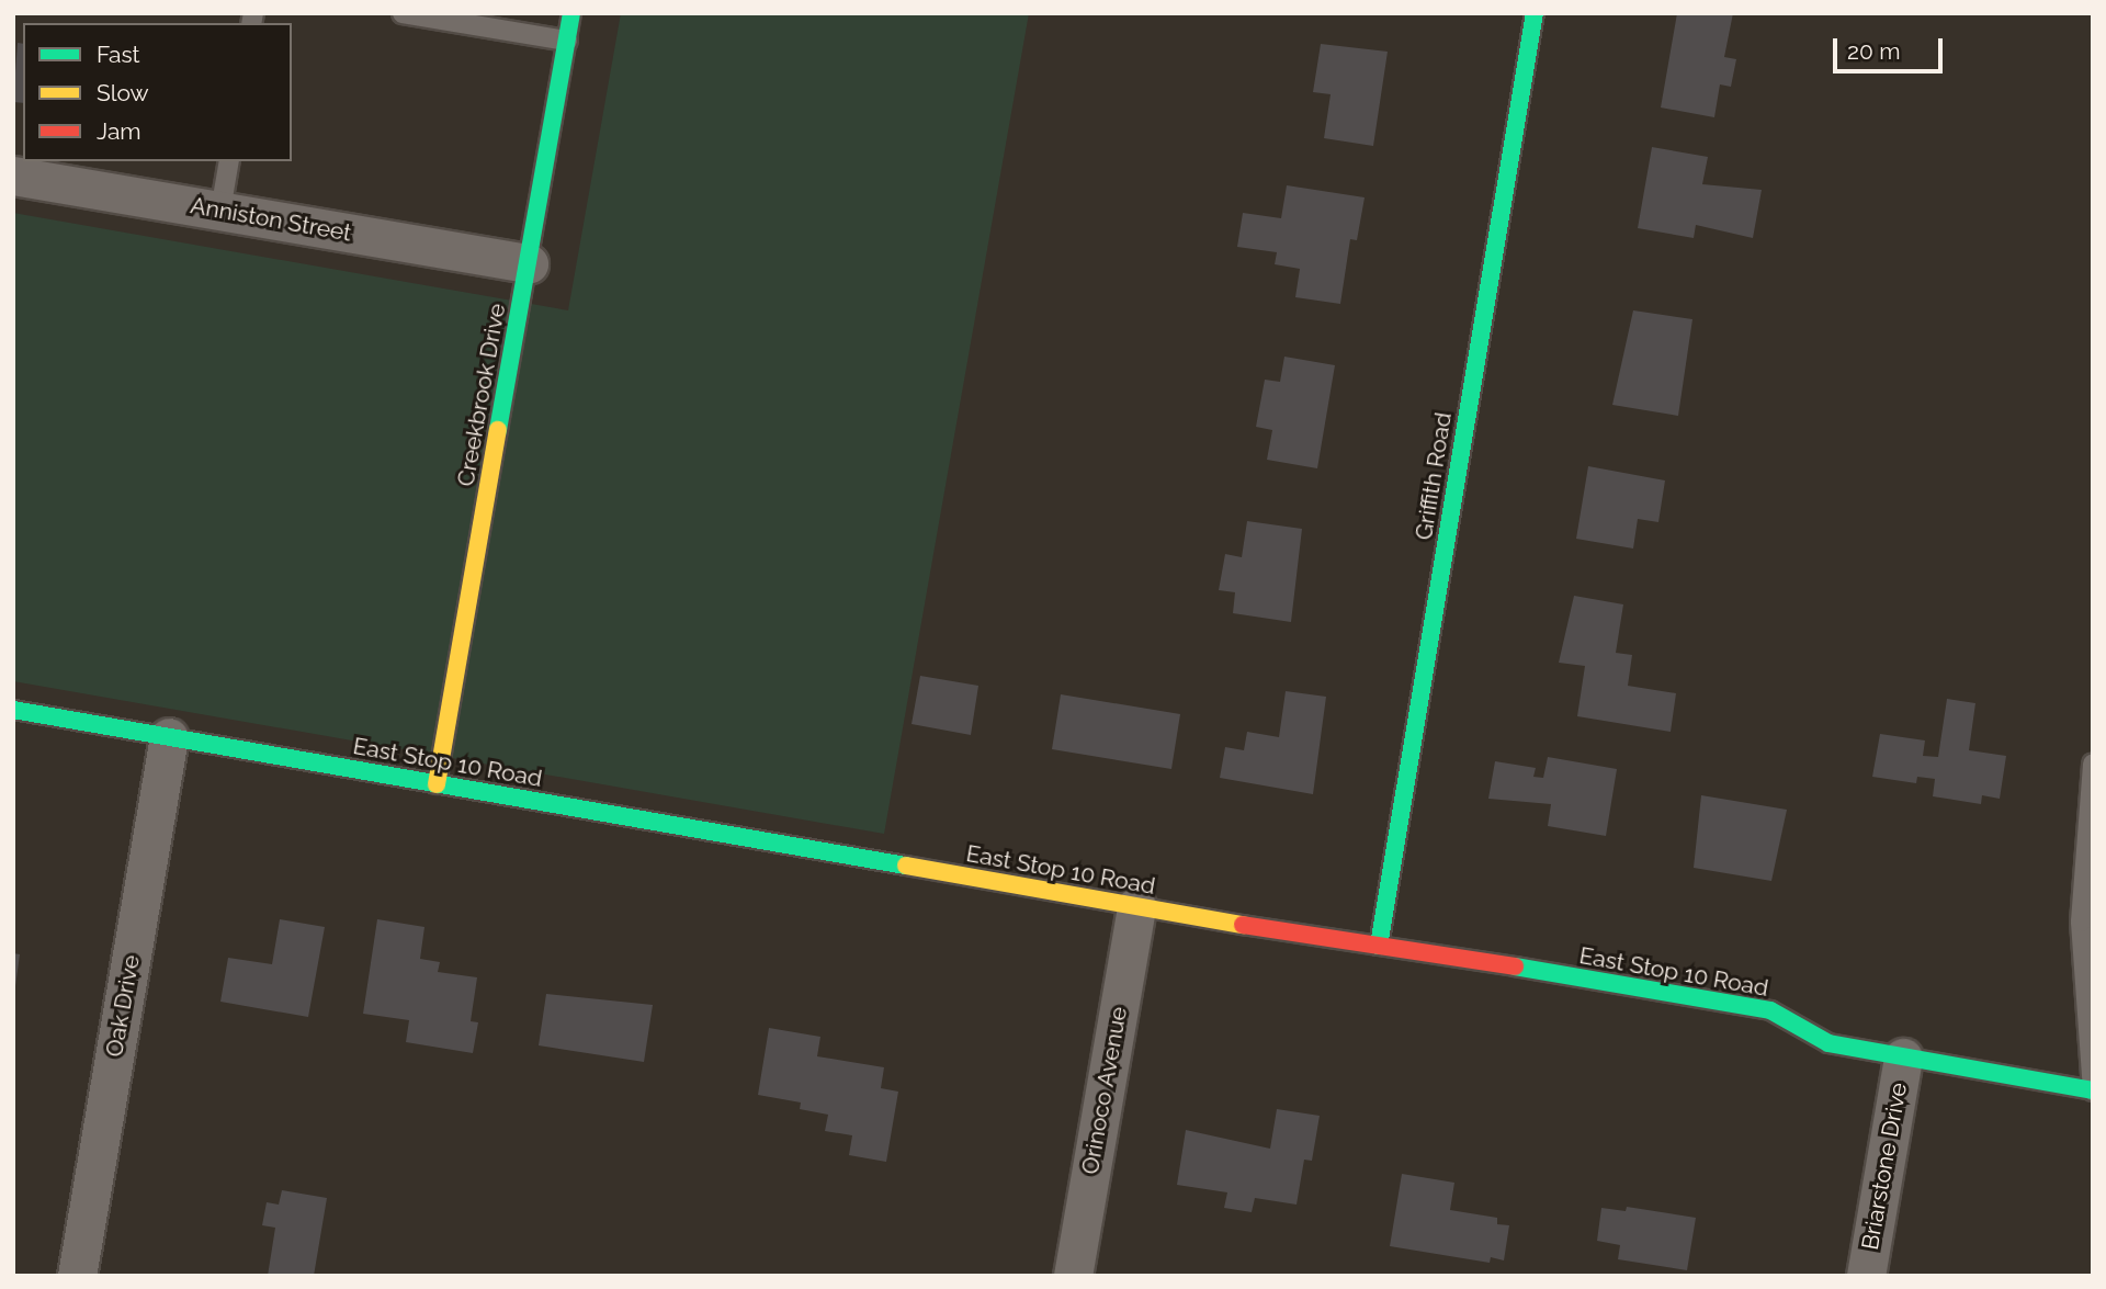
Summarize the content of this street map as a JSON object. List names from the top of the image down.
{
  "streets": {
    "street": [
      "Anniston Street",
      "Creekbrook Drive",
      "Griffith Road",
      "East Stop 10 Road",
      "Oak Drive",
      "Orinoco Avenue",
      "Briarstone Drive"
    ]
  },
  "crossings": [
    ["Anniston Street", "Creekbrook Drive"],
    ["Creekbrook Drive", "East Stop 10 Road"],
    ["Griffith Road", "East Stop 10 Road"],
    ["East Stop 10 Road", "Oak Drive"],
    ["East Stop 10 Road", "Orinoco Avenue"],
    ["East Stop 10 Road", "Briarstone Drive"]
  ],
  "legend": ["Fast", "Slow", "Jam"],
  "scale_bar": "20 m"
}
